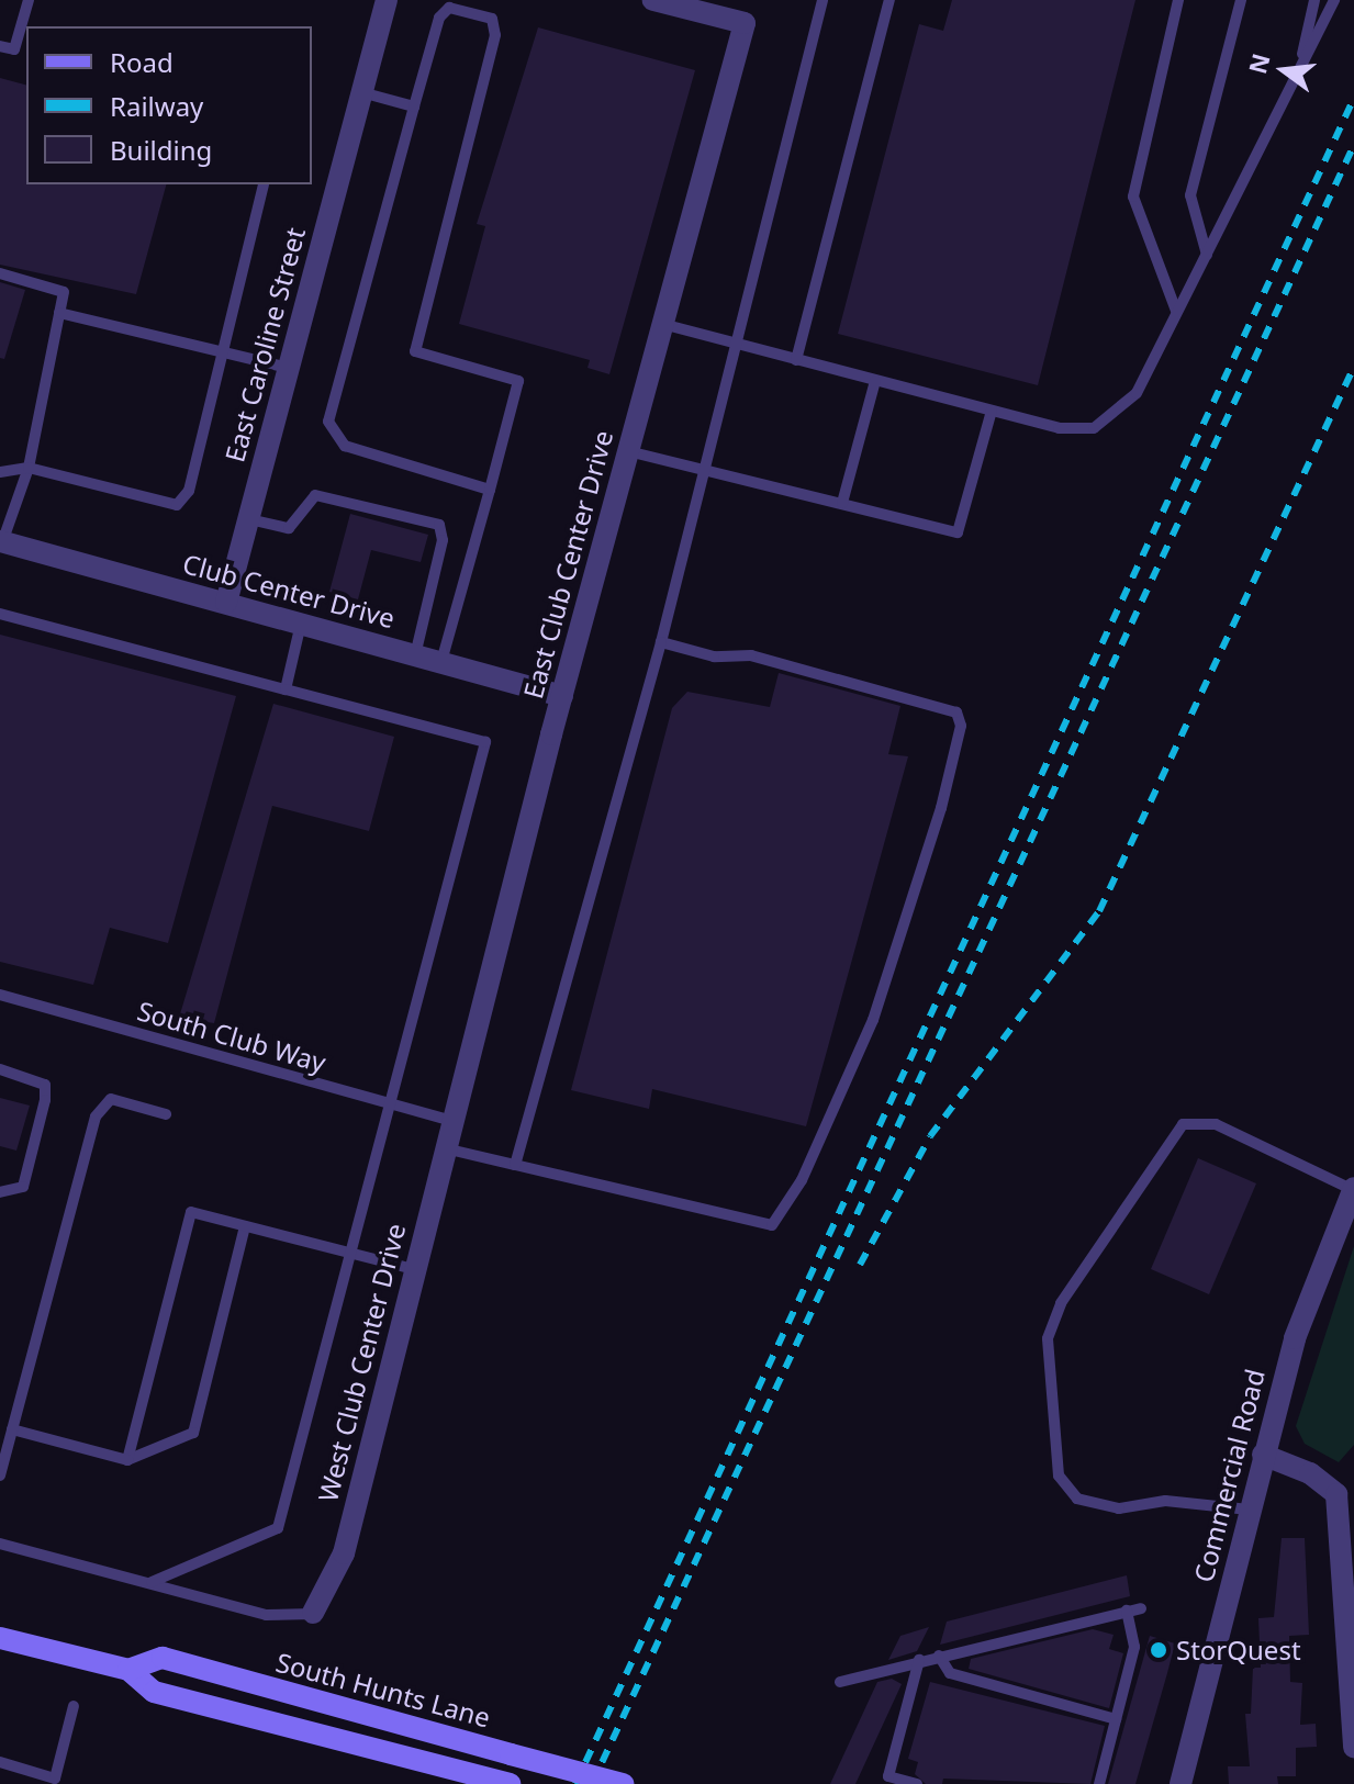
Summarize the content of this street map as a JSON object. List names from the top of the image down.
{
  "streets": {
    "main road": ["South Hunts Lane"],
    "street": [
      "East Caroline Street",
      "East Club Center Drive",
      "Club Center Drive",
      "West Club Center Drive",
      "Commercial Road"
    ],
    "lane": ["South Club Way"]
  },
  "crossings": [
    ["East Caroline Street", "Club Center Drive"],
    ["East Club Center Drive", "Club Center Drive"],
    ["East Club Center Drive", "South Club Way"],
    ["East Club Center Drive", "West Club Center Drive"],
    ["South Club Way", "West Club Center Drive"]
  ],
  "places": ["StorQuest"],
  "legend": ["Road", "Railway", "Building"],
  "north": "left"
}
